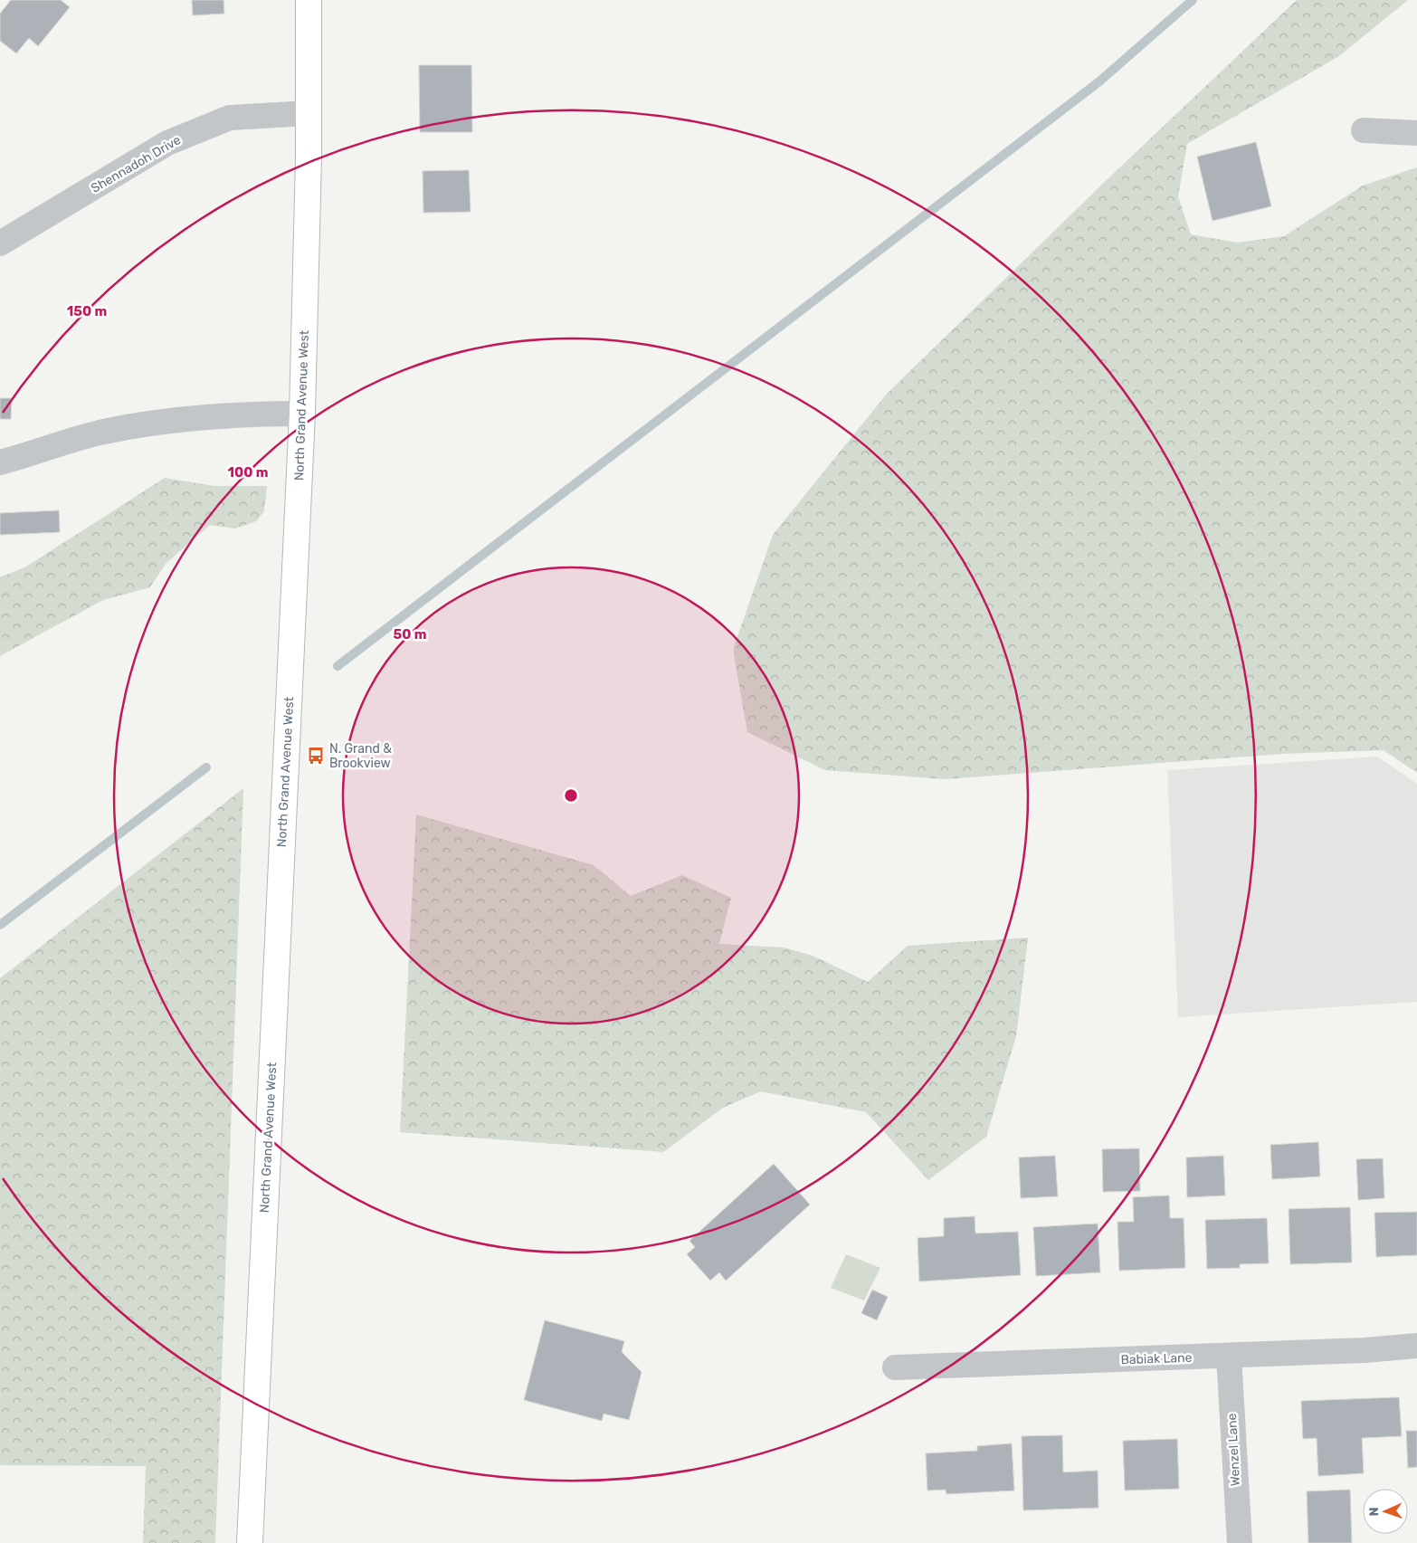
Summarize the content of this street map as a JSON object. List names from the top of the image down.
{
  "streets": {
    "main road": ["North Grand Avenue West"],
    "street": ["Shennadoh Drive", "Babiak Lane", "Wenzel Lane"]
  },
  "crossings": [
    ["Shennadoh Drive", "North Grand Avenue West"],
    ["Babiak Lane", "Wenzel Lane"]
  ],
  "places": {
    "bus stop": ["N. Grand & Brookview"]
  },
  "north": "left",
  "rings": ["150 m", "100 m", "50 m"]
}
